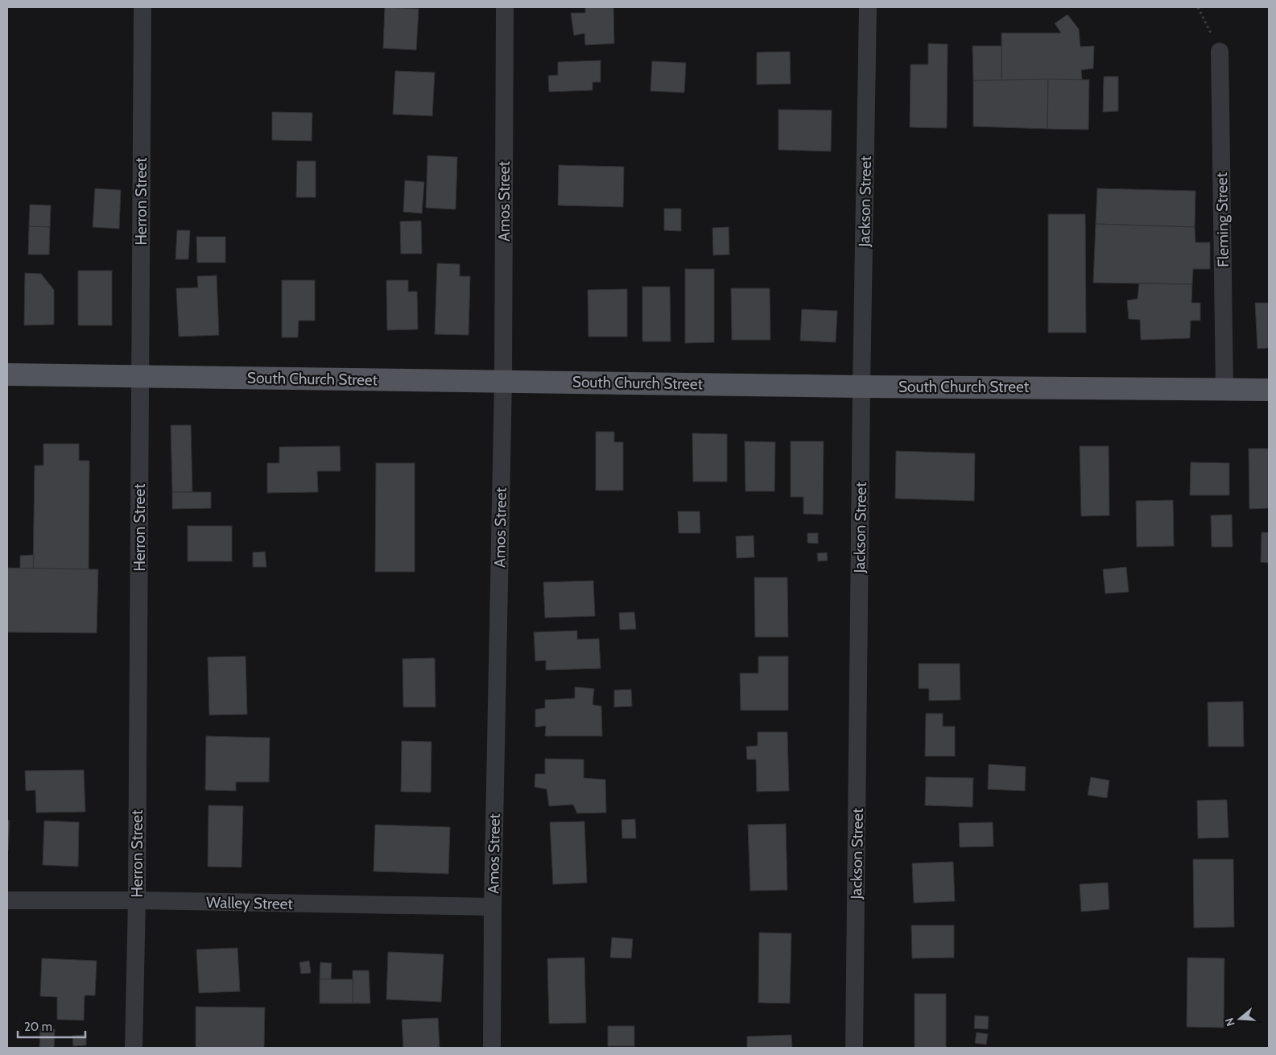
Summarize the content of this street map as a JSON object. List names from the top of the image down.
{
  "streets": {
    "main road": ["South Church Street"],
    "street": [
      "Herron Street",
      "Amos Street",
      "Jackson Street",
      "Fleming Street",
      "Walley Street"
    ]
  },
  "crossings": [
    ["Herron Street", "South Church Street"],
    ["Herron Street", "Walley Street"],
    ["Amos Street", "South Church Street"],
    ["Amos Street", "Walley Street"],
    ["Jackson Street", "South Church Street"],
    ["Fleming Street", "South Church Street"]
  ],
  "scale_bar": "20 m",
  "north": "left"
}
